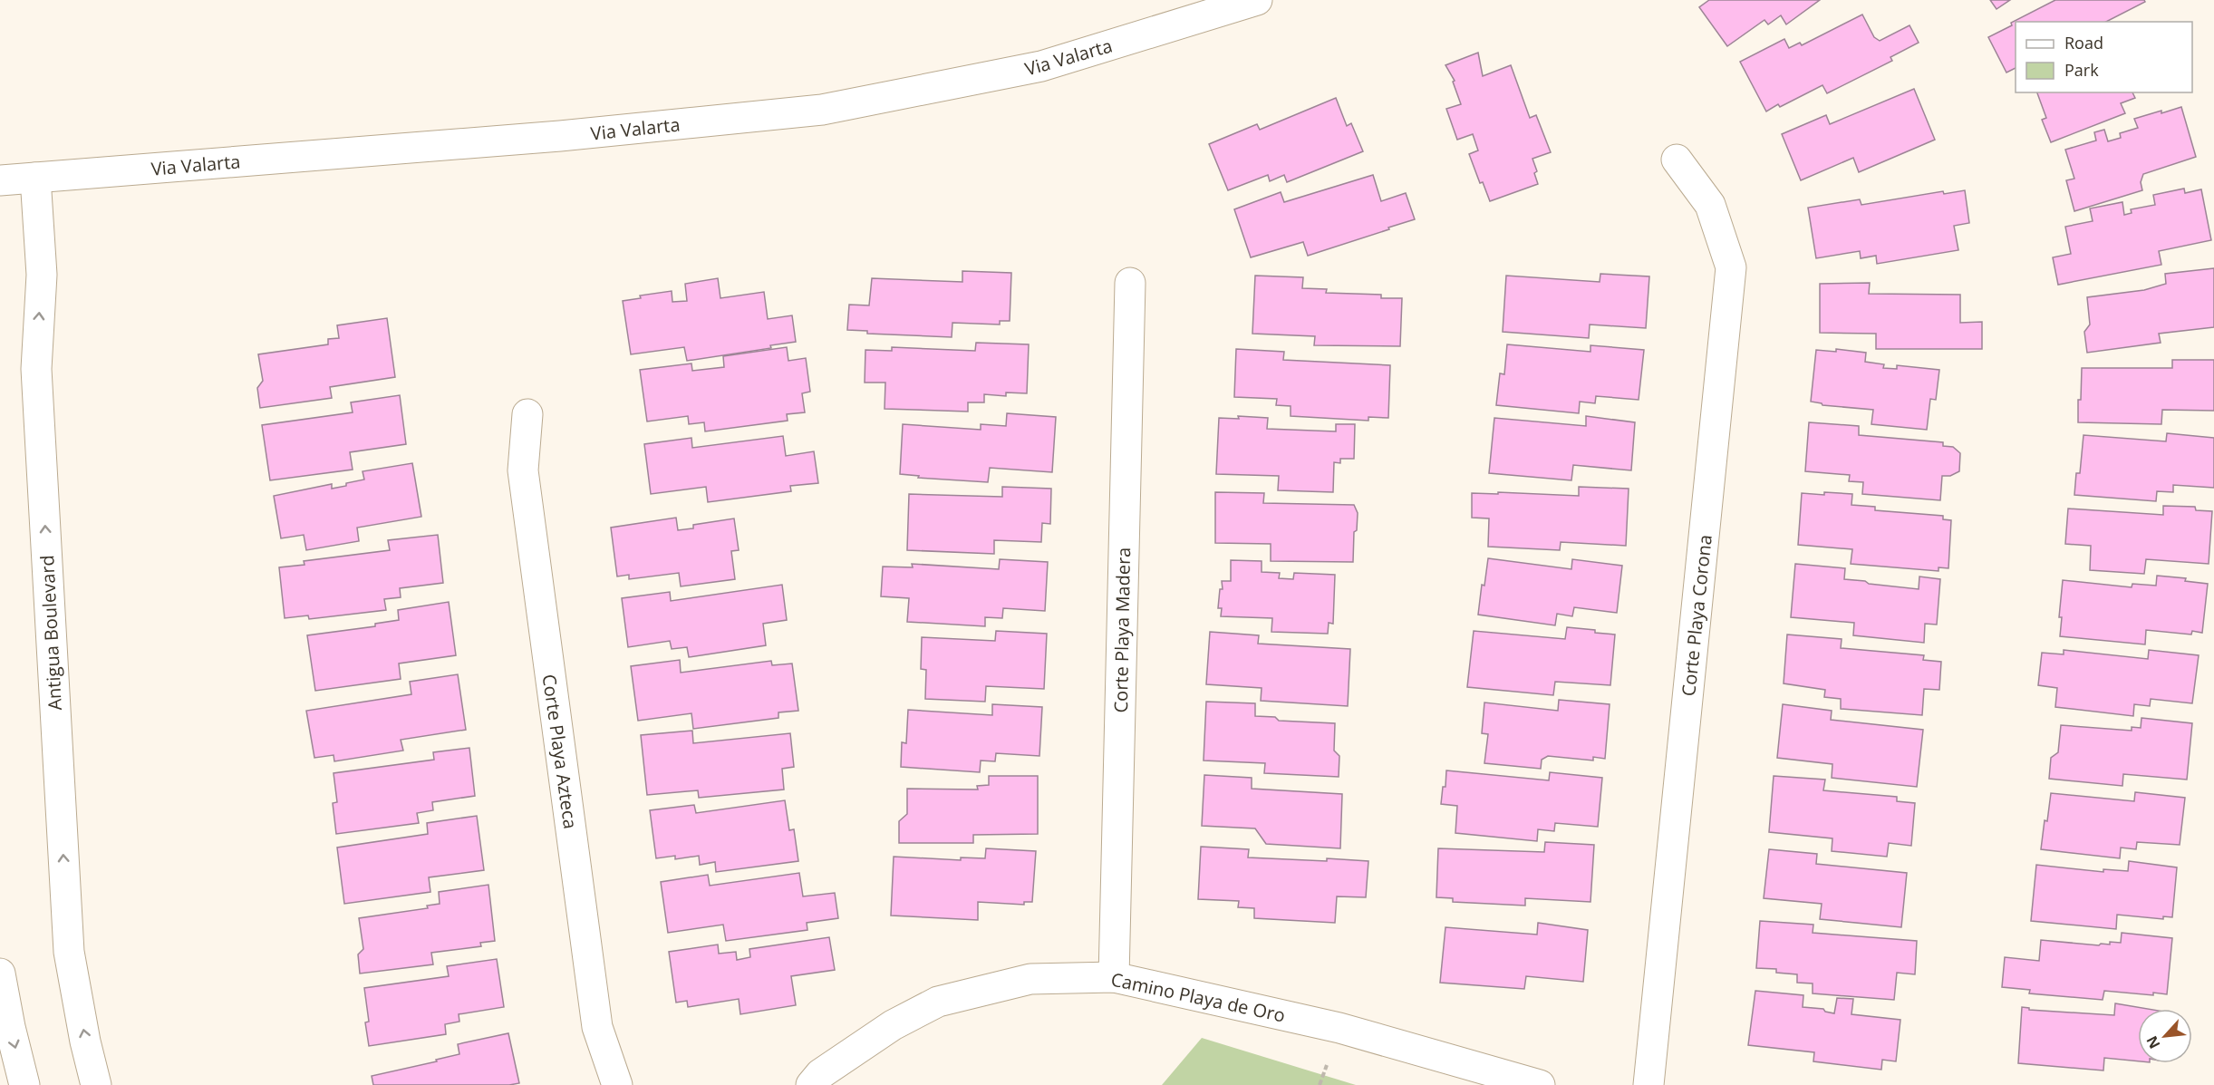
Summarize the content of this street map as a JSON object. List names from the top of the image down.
{
  "streets": {
    "street": [
      "Via Valarta",
      "Corte Playa Corona",
      "Corte Playa Madera",
      "Antigua Boulevard",
      "Corte Playa Azteca",
      "Camino Playa de Oro"
    ]
  },
  "crossings": [
    ["Via Valarta", "Antigua Boulevard"],
    ["Corte Playa Madera", "Camino Playa de Oro"]
  ],
  "one_way": ["Antigua Boulevard"],
  "legend": ["Road", "Park"],
  "north": "bottom left"
}
